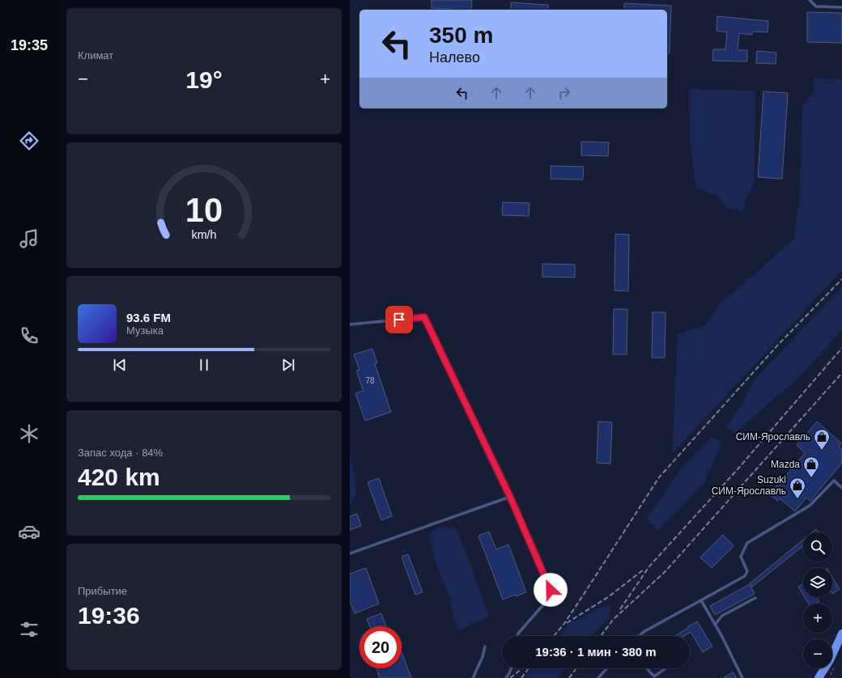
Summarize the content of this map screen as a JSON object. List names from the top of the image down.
{
  "places": {
    "shop": ["СИМ-Ярославль", "Mazda", "Suzuki СИМ-Ярославль"]
  },
  "house_numbers": ["78"],
  "page": {
    "tabs": "19:35",
    "tile": [
      "Климат",
      ["Запас хода · 84%", "420 km"],
      ["Прибытие", "19:36"]
    ],
    "turn": ["350 m", "Налево"],
    "heat": ["−", "19°", "+"],
    "song": ["93.6 FM", "Музыка"],
    "map_buttons": ["+", "−"],
    "limit": "20",
    "trip": "19:36 · 1 мин · 380 m",
    "gauge": ["10", "km/h"]
  }
}
